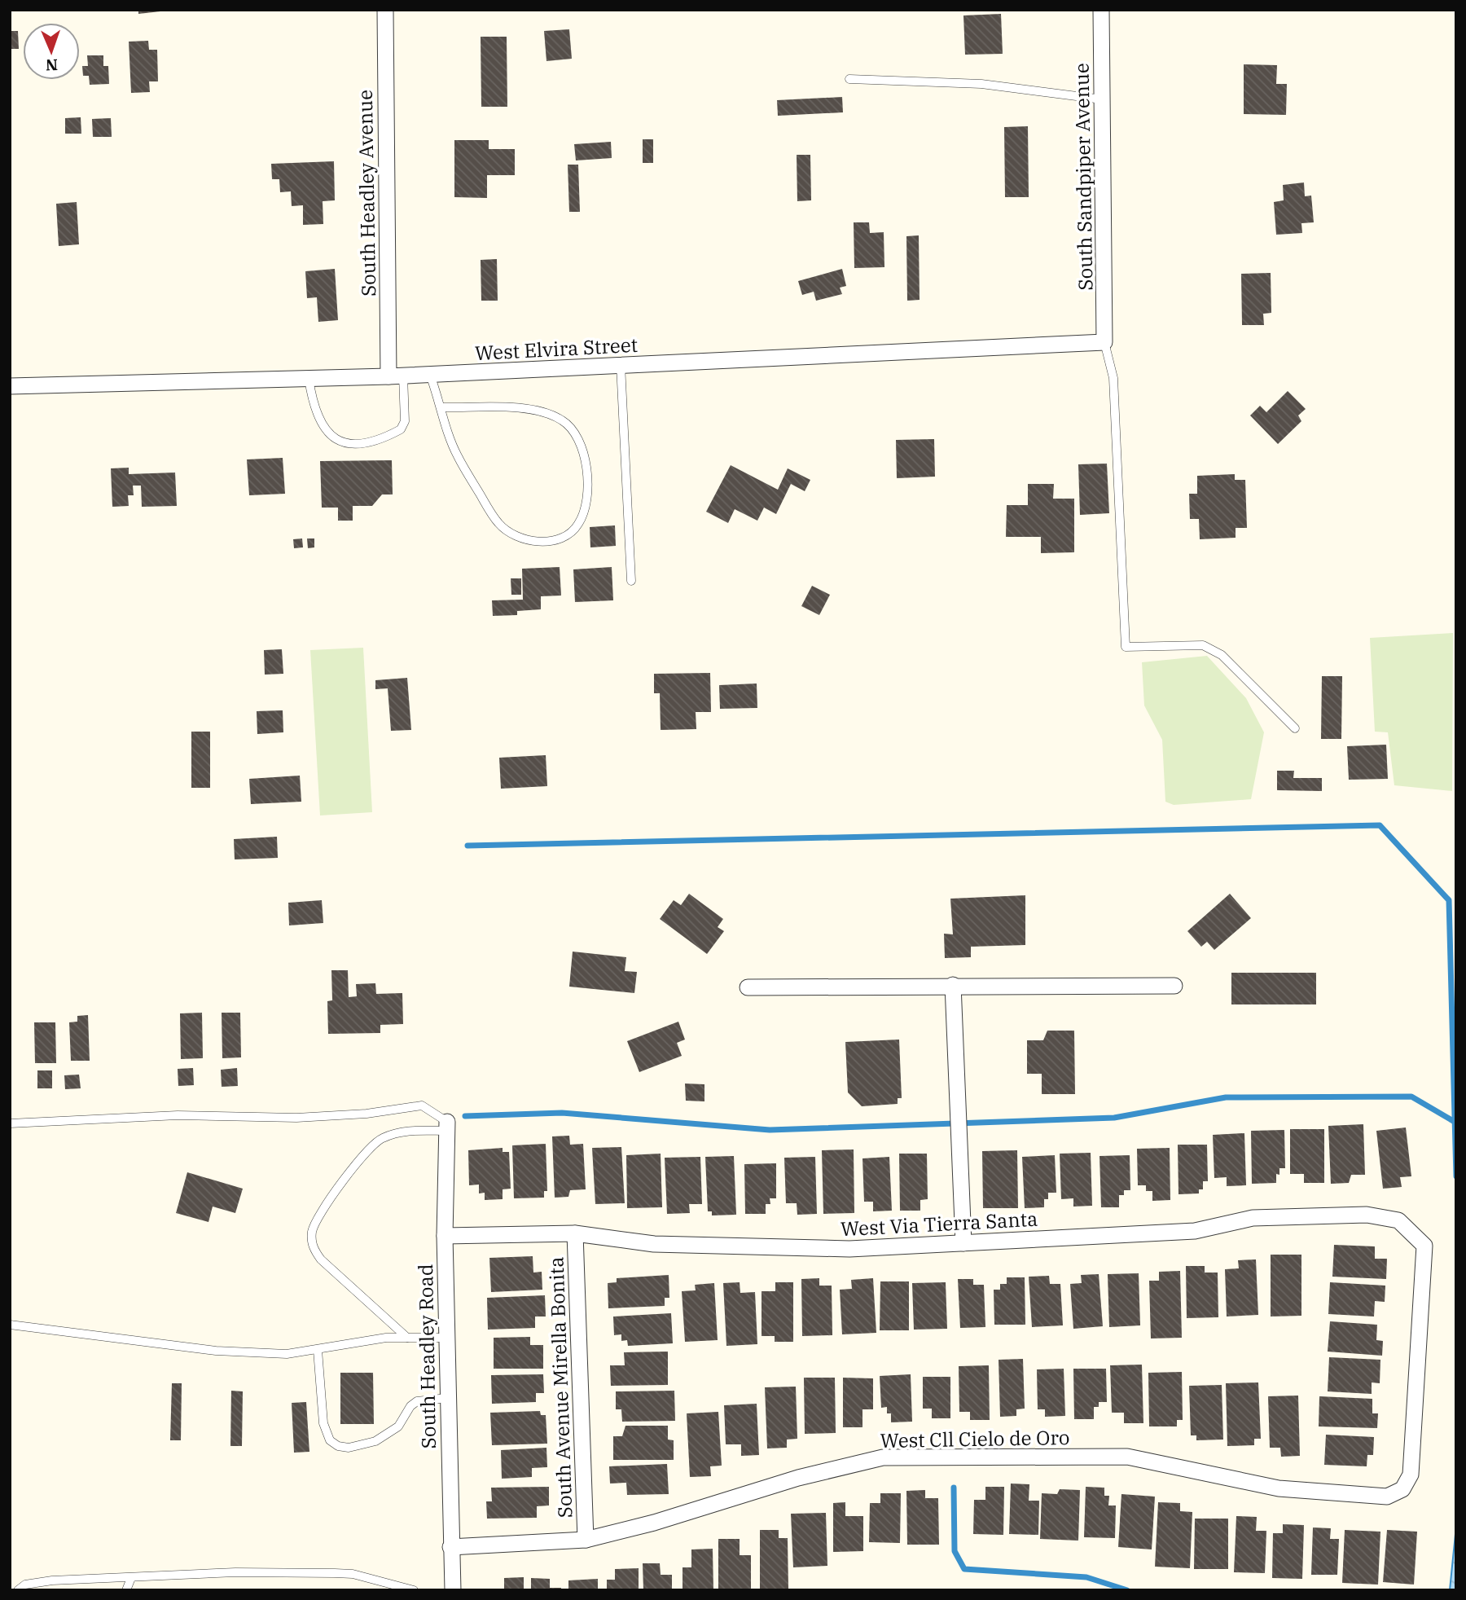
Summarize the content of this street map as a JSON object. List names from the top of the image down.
{
  "streets": {
    "street": [
      "South Sandpiper Avenue",
      "South Headley Avenue",
      "West Elvira Street",
      "West Via Tierra Santa",
      "South Headley Road",
      "South Avenue Mirella Bonita",
      "West Cll Cielo de Oro"
    ]
  },
  "crossings": [
    ["South Sandpiper Avenue", "West Elvira Street"],
    ["South Headley Avenue", "West Elvira Street"],
    ["West Via Tierra Santa", "South Headley Road"],
    ["West Via Tierra Santa", "South Avenue Mirella Bonita"],
    ["West Via Tierra Santa", "West Cll Cielo de Oro"],
    ["South Headley Road", "West Cll Cielo de Oro"],
    ["South Avenue Mirella Bonita", "West Cll Cielo de Oro"]
  ],
  "north": "bottom"
}
